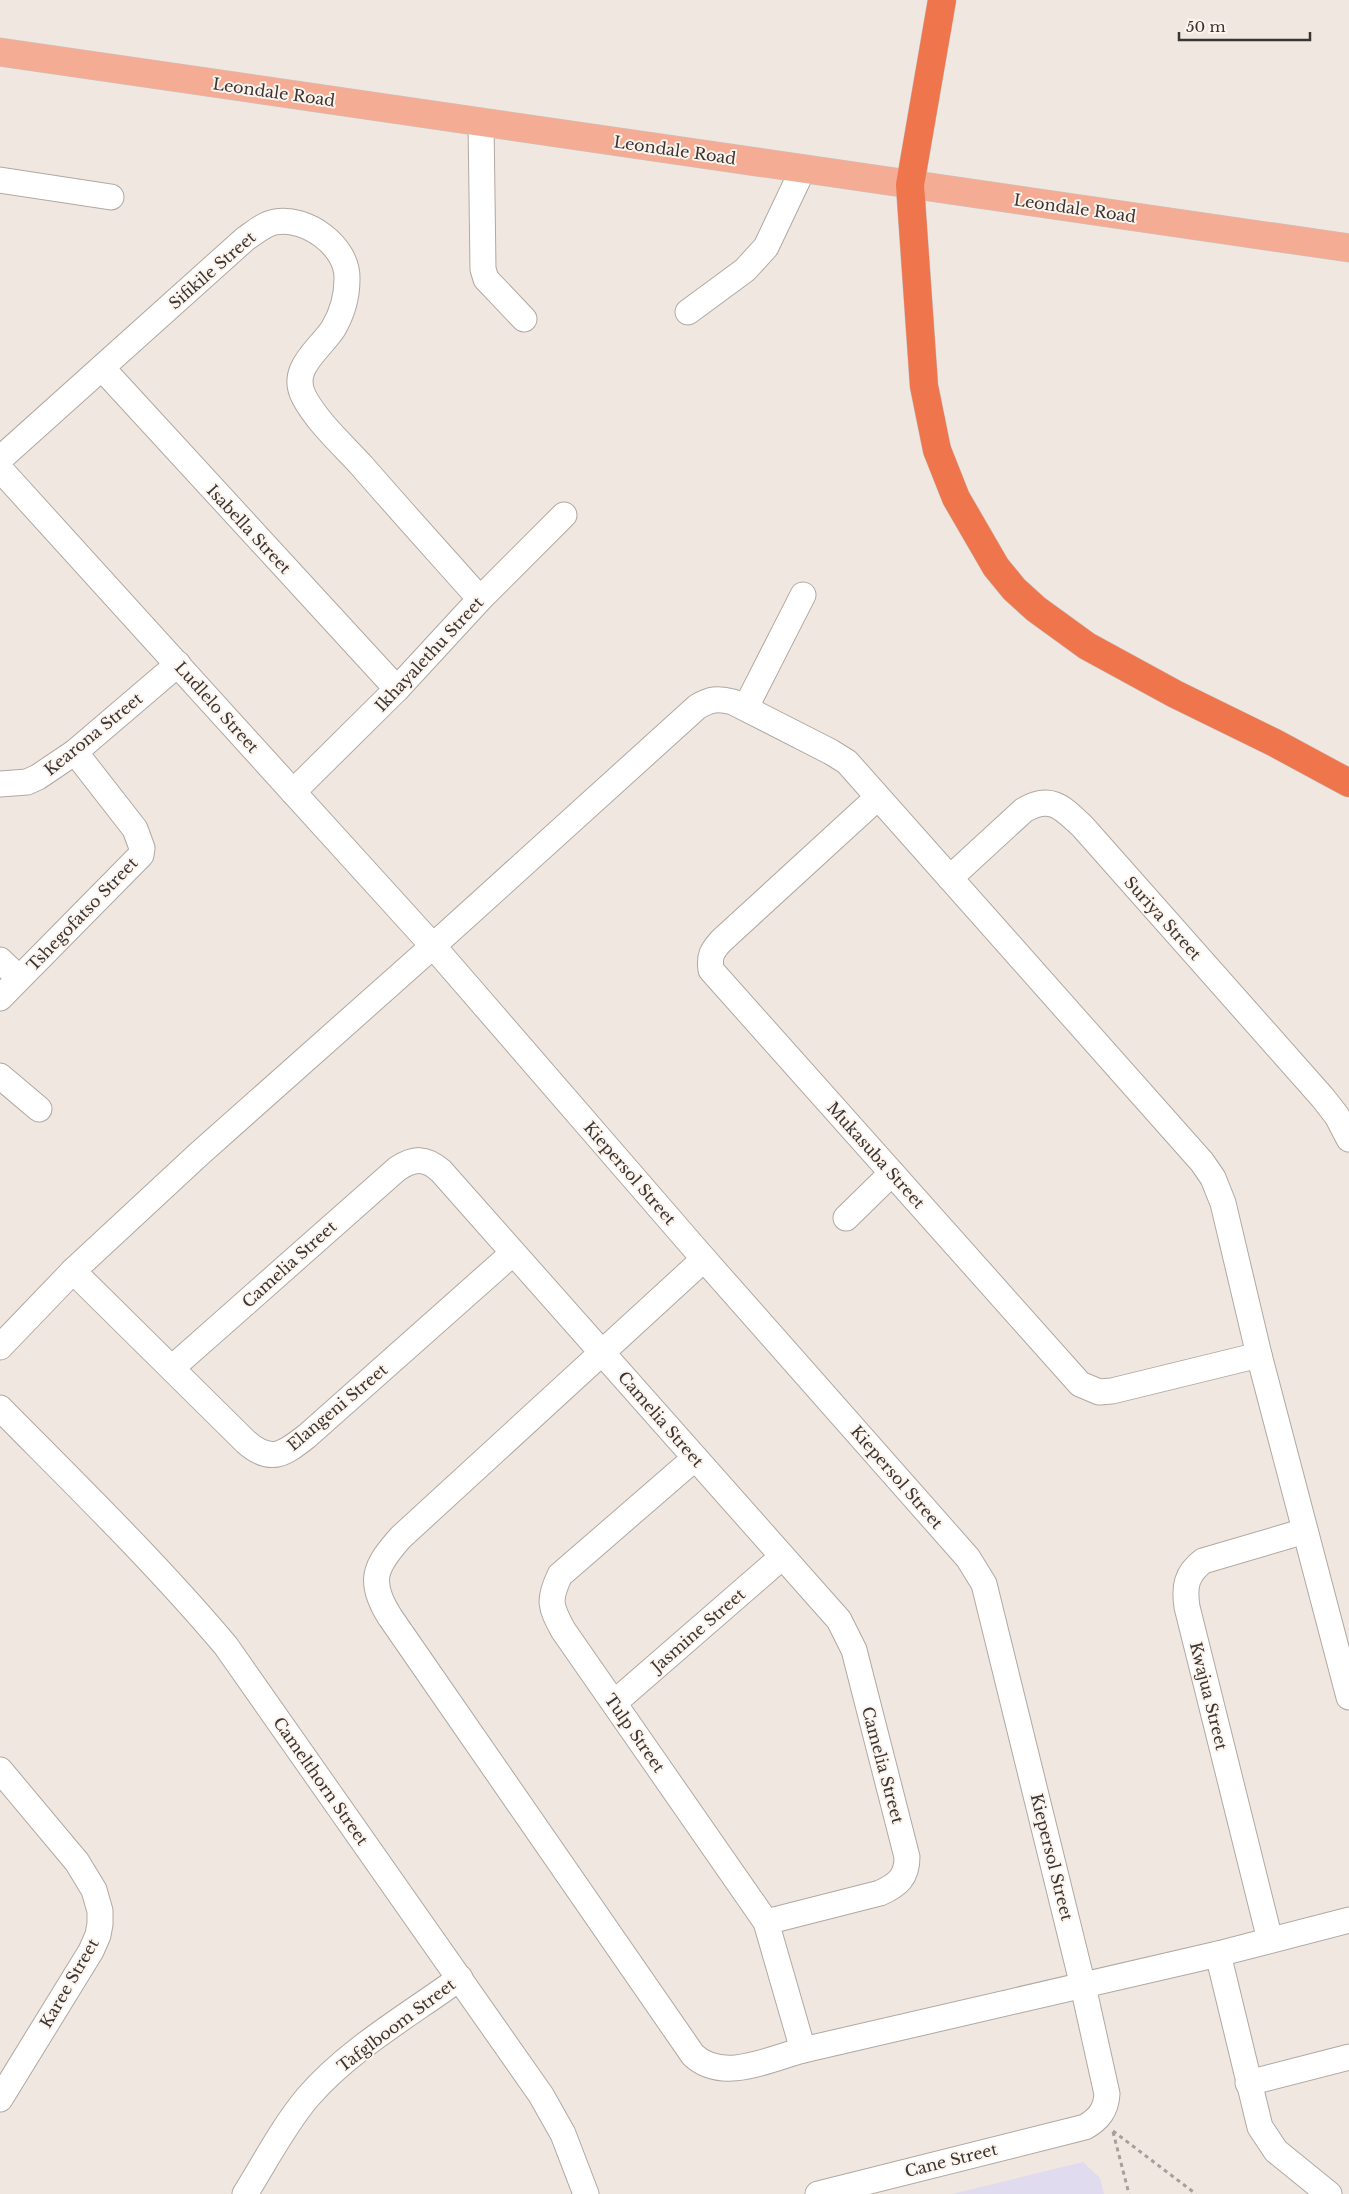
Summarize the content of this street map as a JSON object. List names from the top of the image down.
{
  "streets": {
    "main road": ["Leondale Road"],
    "street": [
      "Sifikile Street",
      "Isabella Street",
      "Ikhayalethu Street",
      "Ludlelo Street",
      "Kearona Street",
      "Tshegofatso Street",
      "Suriya Street",
      "Mukasuba Street",
      "Kiepersol Street",
      "Camelia Street",
      "Elangeni Street",
      "Jasmine Street",
      "Kwajua Street",
      "Tulp Street",
      "Camelthorn Street",
      "Karee Street",
      "Tafglboom Street",
      "Cane Street"
    ]
  },
  "crossings": [
    ["Sifikile Street", "Isabella Street"],
    ["Sifikile Street", "Ikhayalethu Street"],
    ["Isabella Street", "Ikhayalethu Street"],
    ["Ikhayalethu Street", "Ludlelo Street"],
    ["Ludlelo Street", "Kearona Street"],
    ["Ludlelo Street", "Kiepersol Street"],
    ["Kearona Street", "Tshegofatso Street"],
    ["Kiepersol Street", "Cane Street"],
    ["Camelia Street", "Elangeni Street"],
    ["Camelia Street", "Jasmine Street"],
    ["Camelia Street", "Tulp Street"],
    ["Jasmine Street", "Tulp Street"],
    ["Camelthorn Street", "Tafglboom Street"]
  ],
  "scale_bar": "50 m"
}
